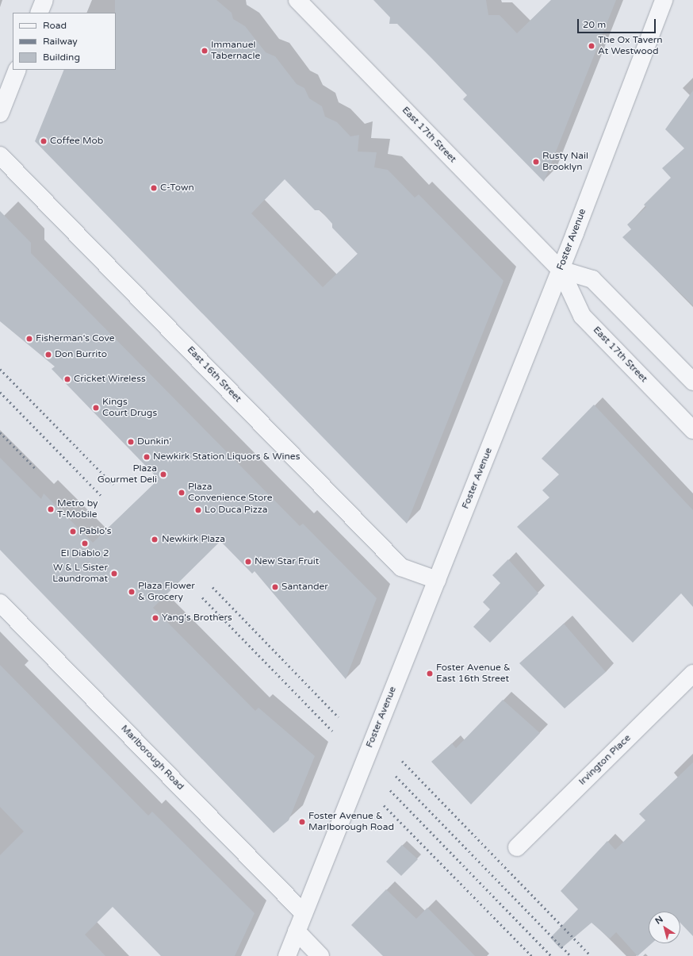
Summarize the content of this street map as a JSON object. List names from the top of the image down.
{
  "streets": {
    "street": [
      "East 17th Street",
      "Foster Avenue",
      "East 16th Street",
      "Marlborough Road",
      "Irvington Place"
    ]
  },
  "crossings": [
    ["East 17th Street", "Foster Avenue"],
    ["Foster Avenue", "East 16th Street"],
    ["Foster Avenue", "Marlborough Road"]
  ],
  "places": [
    "The Ox Tavern At Westwood",
    "Immanuel Tabernacle",
    "Coffee Mob",
    "Rusty Nail Brooklyn",
    "C-Town",
    "Fisherman's Cove",
    "Don Burrito",
    "Cricket Wireless",
    "Kings Court Drugs",
    "Dunkin'",
    "Newkirk Station Liquors & Wines",
    "Plaza Gourmet Deli",
    "Plaza Convenience Store",
    "Metro by T-Mobile",
    "Lo Duca Pizza",
    "Pablo's",
    "Newkirk Plaza",
    "El Diablo 2",
    "New Star Fruit",
    "W & L Sister Laundromat",
    "Santander",
    "Plaza Flower & Grocery",
    "Yang's Brothers",
    "Foster Avenue & East 16th Street",
    "Foster Avenue & Marlborough Road"
  ],
  "legend": ["Road", "Railway", "Building"],
  "scale_bar": "20 m",
  "north": "top left"
}
